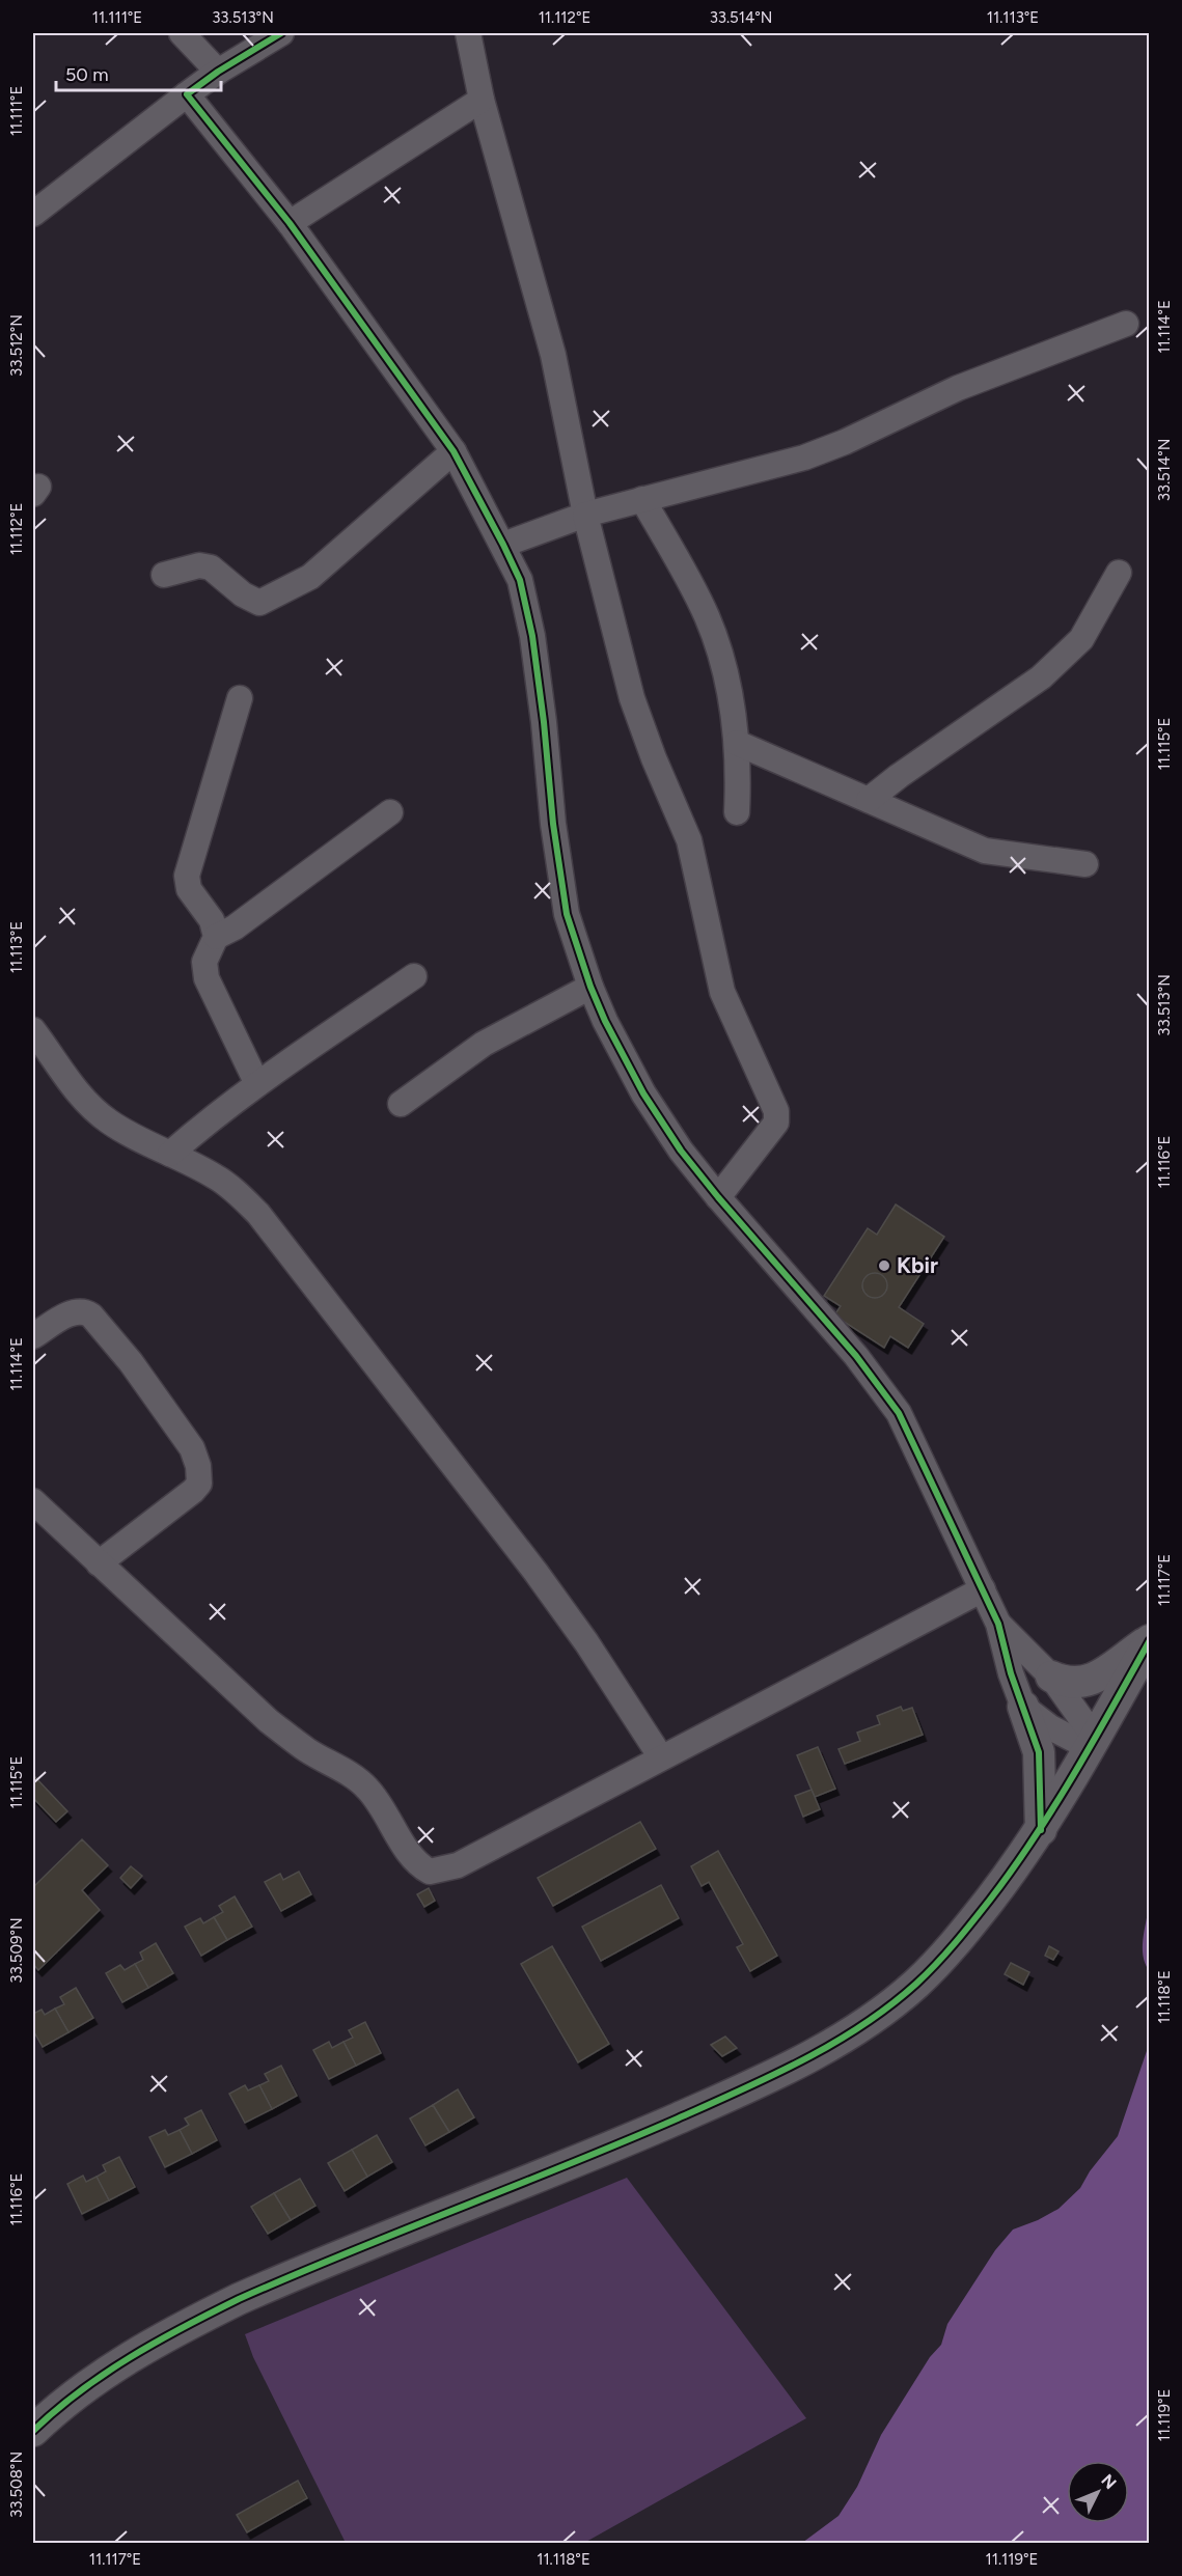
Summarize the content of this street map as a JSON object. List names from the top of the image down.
{
  "places": ["Kbir"],
  "scale_bar": "50 m",
  "north": "top right",
  "coordinates": [
    "11.111°E",
    "33.513°N",
    "11.112°E",
    "33.514°N",
    "11.113°E",
    "11.114°E",
    "33.512°N",
    "11.115°E",
    "11.116°E",
    "11.117°E",
    "33.509°N",
    "11.118°E",
    "11.119°E",
    "33.508°N"
  ]
}
